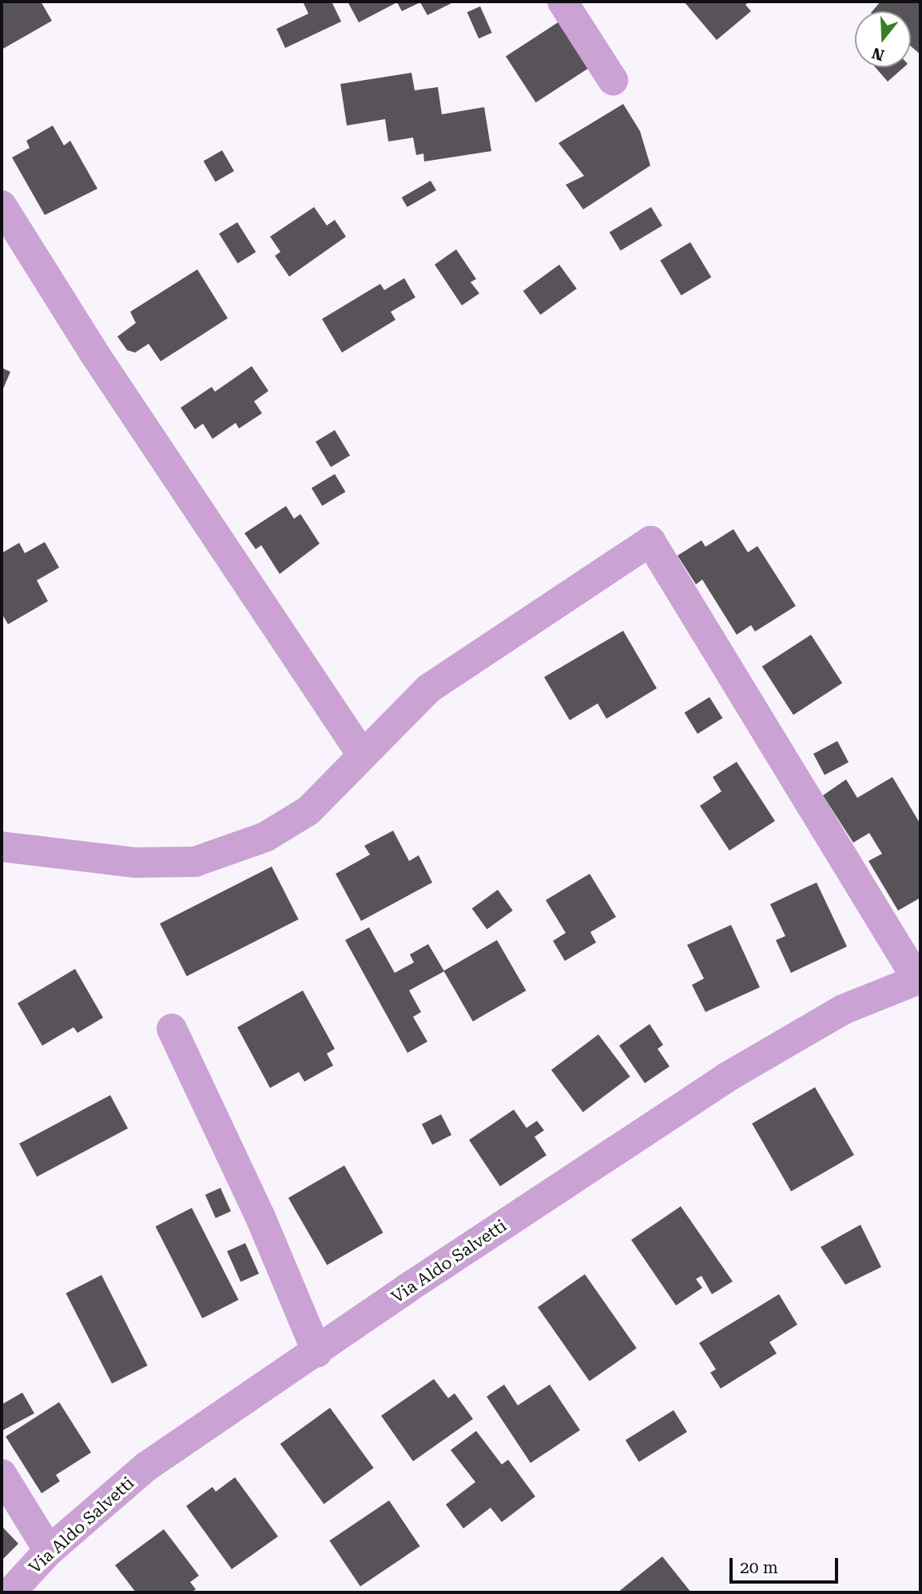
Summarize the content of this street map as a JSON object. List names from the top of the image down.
{
  "streets": {
    "street": ["Via Aldo Salvetti"]
  },
  "scale_bar": "20 m",
  "north": "bottom"
}
